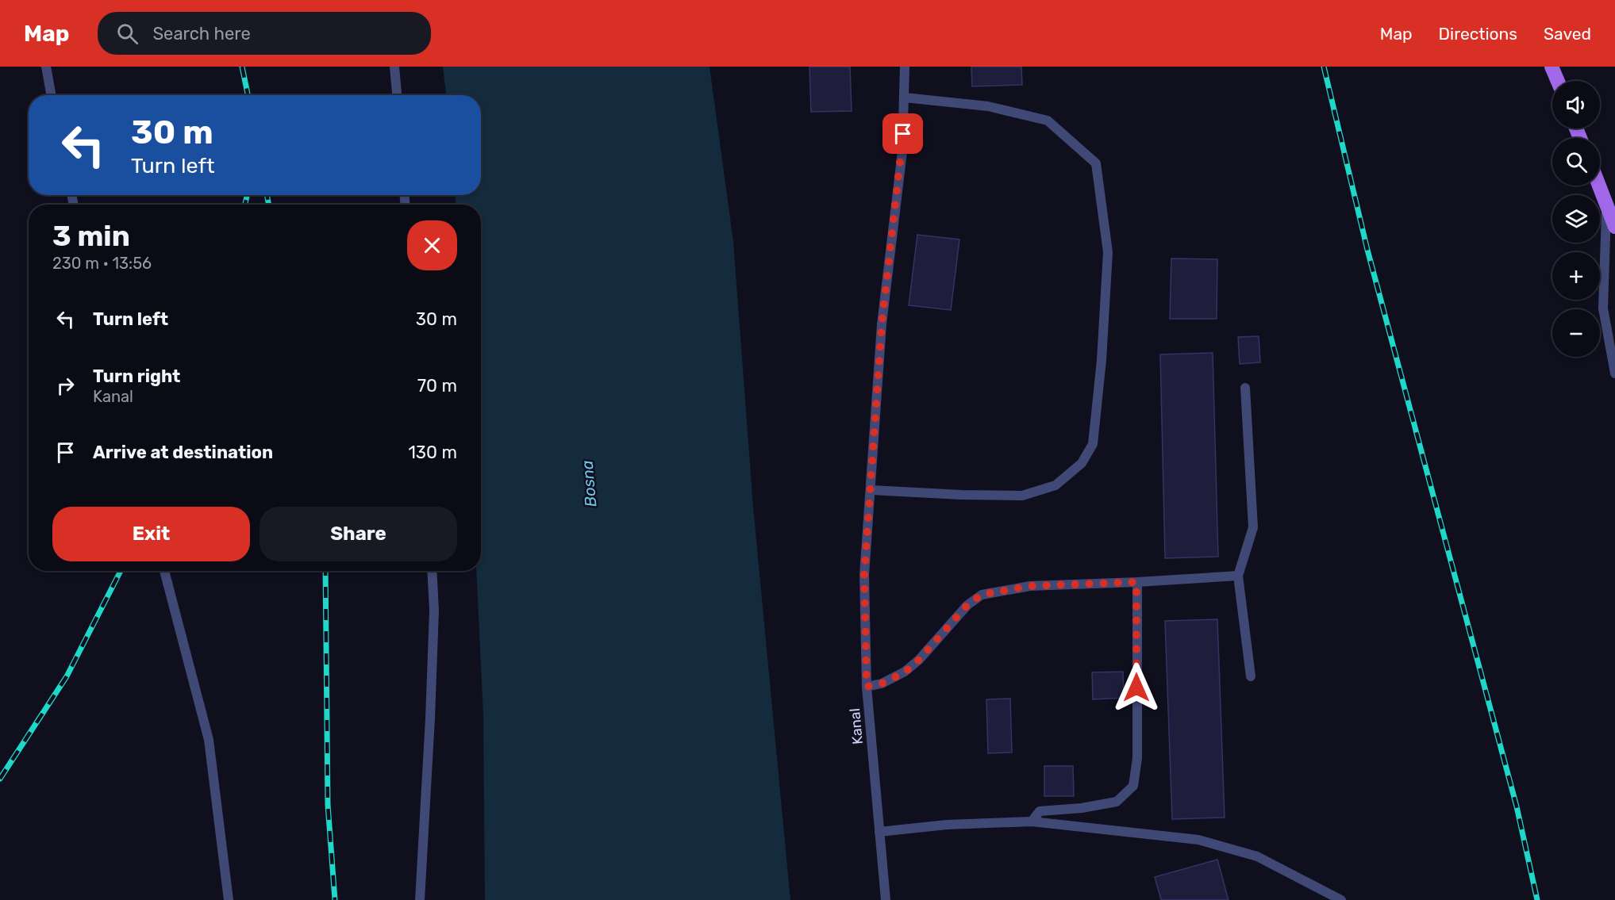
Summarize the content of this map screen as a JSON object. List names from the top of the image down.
{
  "streets": {
    "street": ["Kanal"]
  },
  "water": ["Bosna"],
  "page": {
    "header": "Map",
    "search": "Search here",
    "nav": ["Map", "Directions", "Saved"],
    "map_buttons": ["+", "−"],
    "turn": ["30 m", "Turn left"],
    "heading": ["3 min", "230 m · 13:56"],
    "list": [
      {
        "name": "Turn left",
        "value": "30 m"
      },
      {
        "name": "Turn right",
        "note": "Kanal",
        "value": "70 m"
      },
      {
        "name": "Arrive at destination",
        "value": "130 m"
      }
    ],
    "buttons": ["Exit", "Share"]
  }
}
